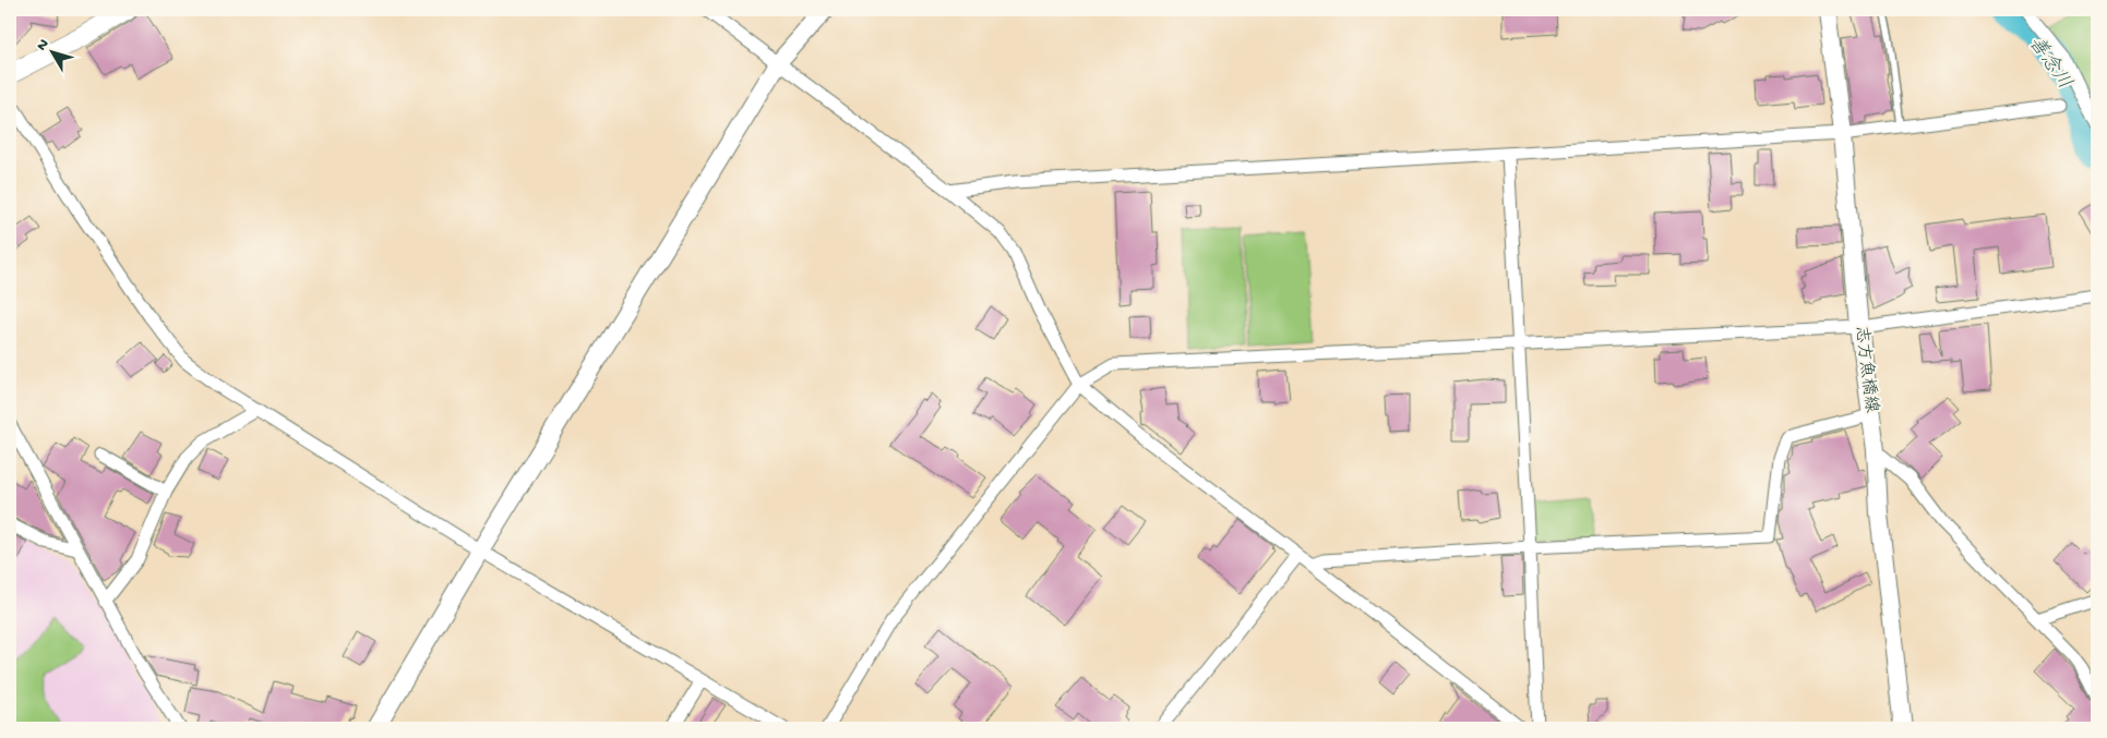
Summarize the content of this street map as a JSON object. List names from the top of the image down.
{
  "streets": {
    "street": ["志方魚橋線"]
  },
  "water": ["善念川"],
  "north": "top left"
}
